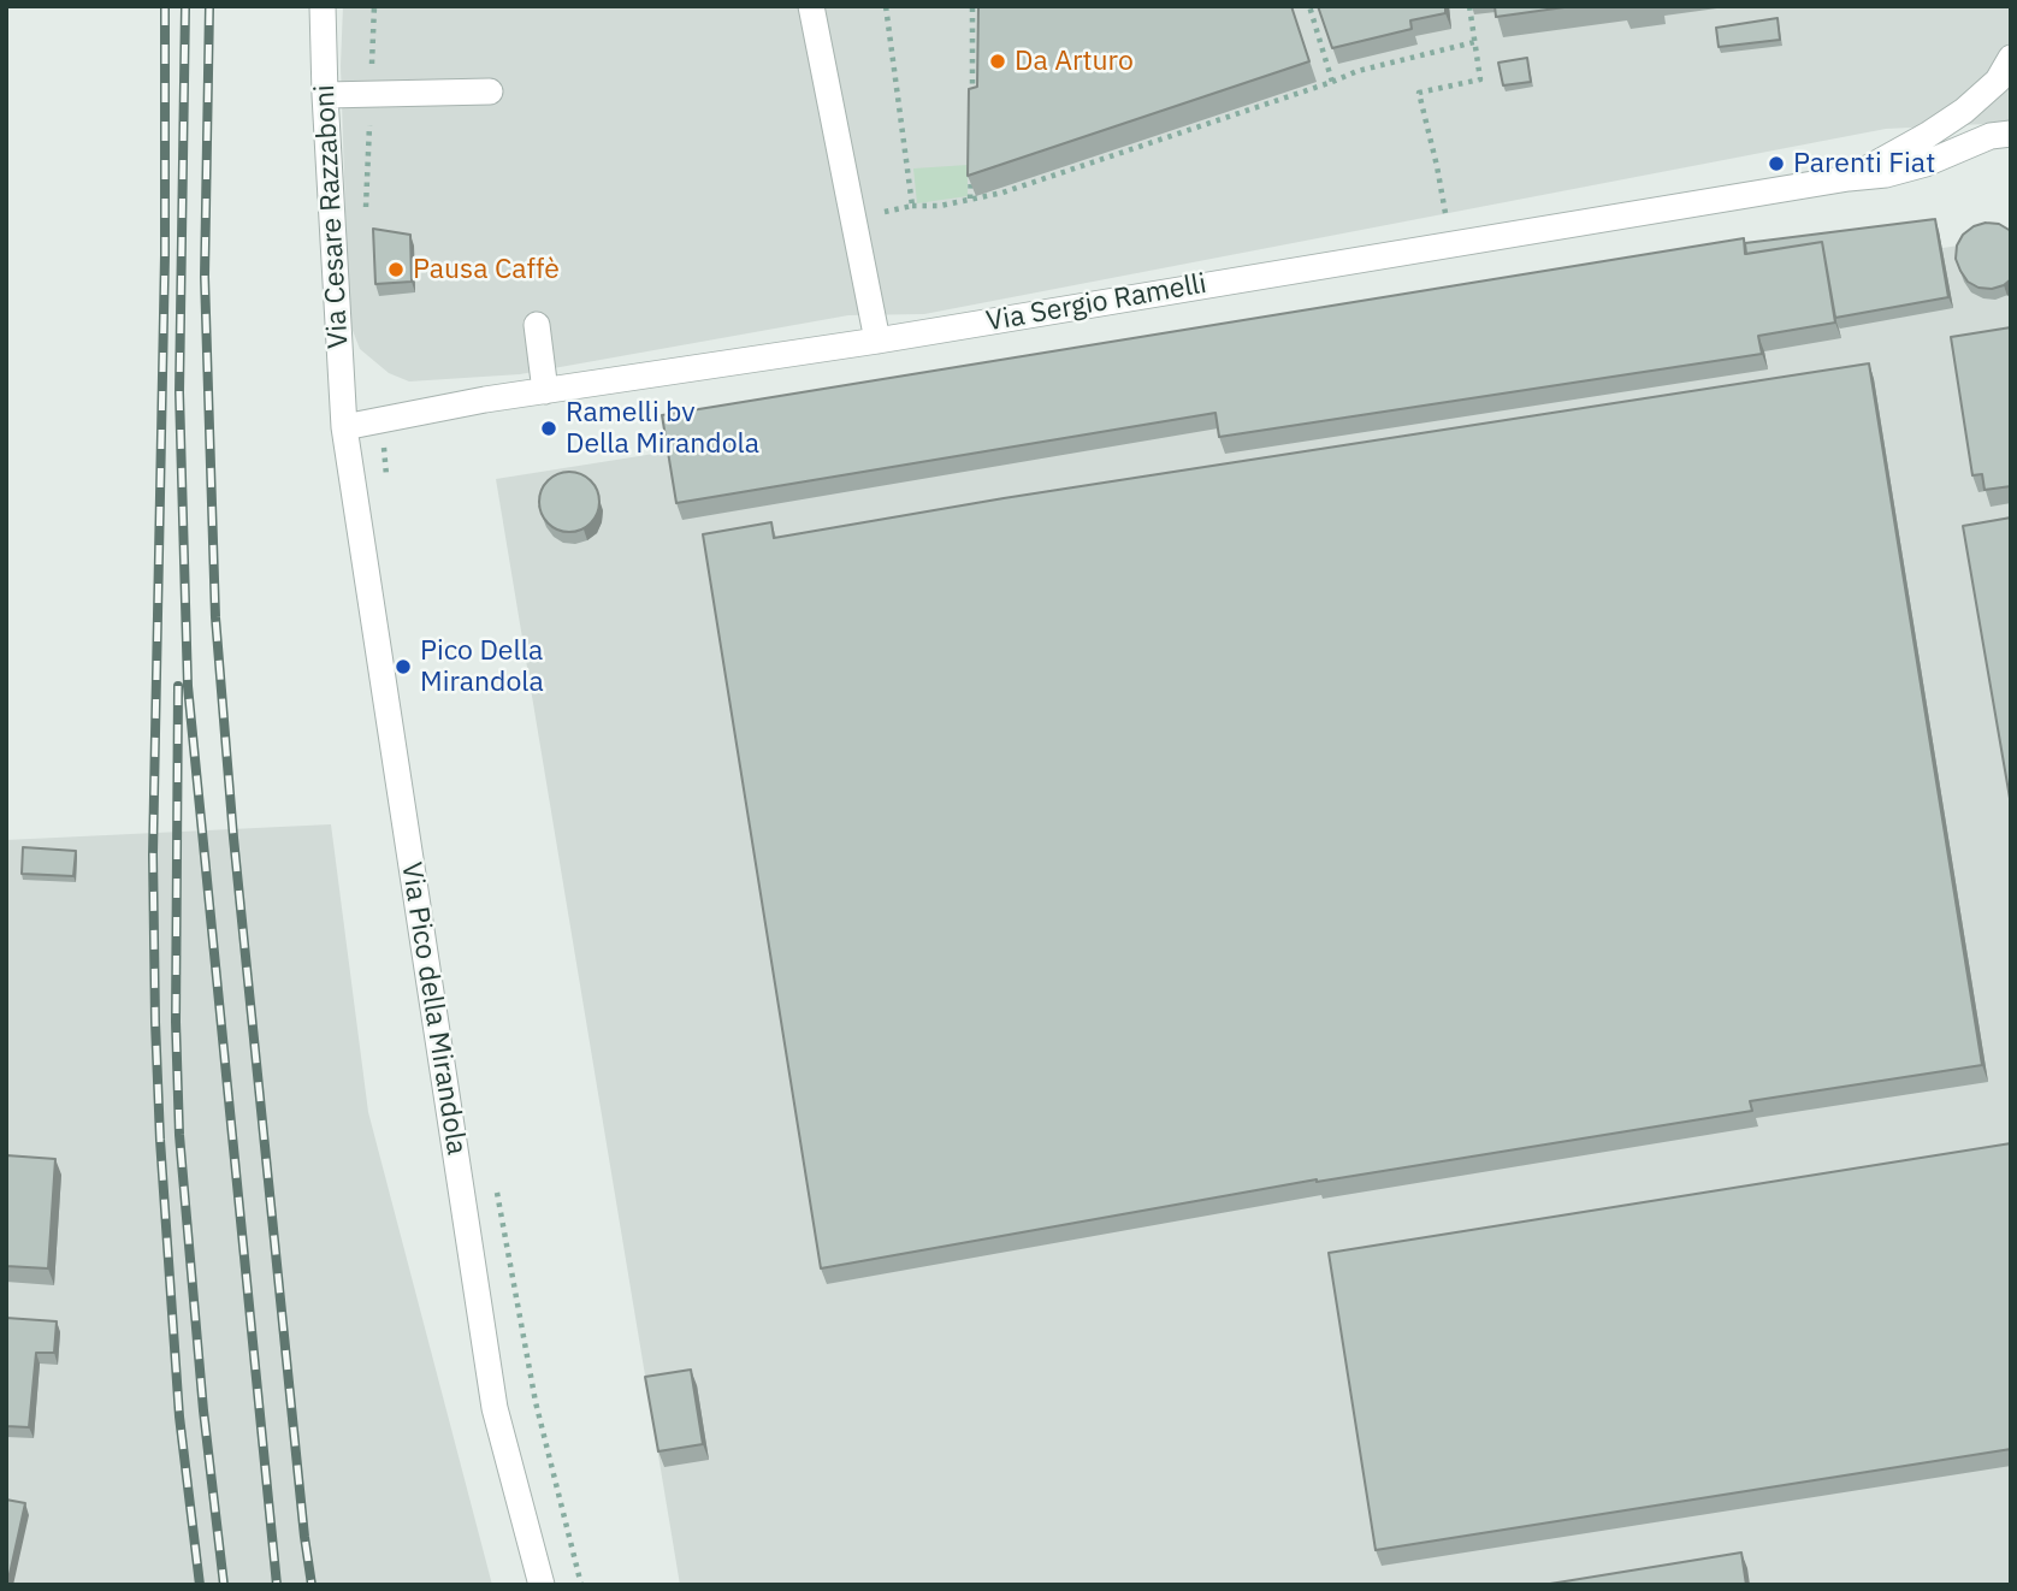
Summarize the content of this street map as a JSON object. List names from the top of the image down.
{
  "streets": {
    "street": ["Via Cesare Razzaboni", "Via Sergio Ramelli", "Via Pico della Mirandola"]
  },
  "crossings": [
    ["Via Cesare Razzaboni", "Via Sergio Ramelli"],
    ["Via Cesare Razzaboni", "Via Pico della Mirandola"],
    ["Via Sergio Ramelli", "Via Pico della Mirandola"]
  ],
  "places": [
    "Da Arturo",
    "Parenti Fiat",
    "Pausa Caffè",
    "Ramelli bv Della Mirandola",
    "Pico Della Mirandola"
  ]
}
